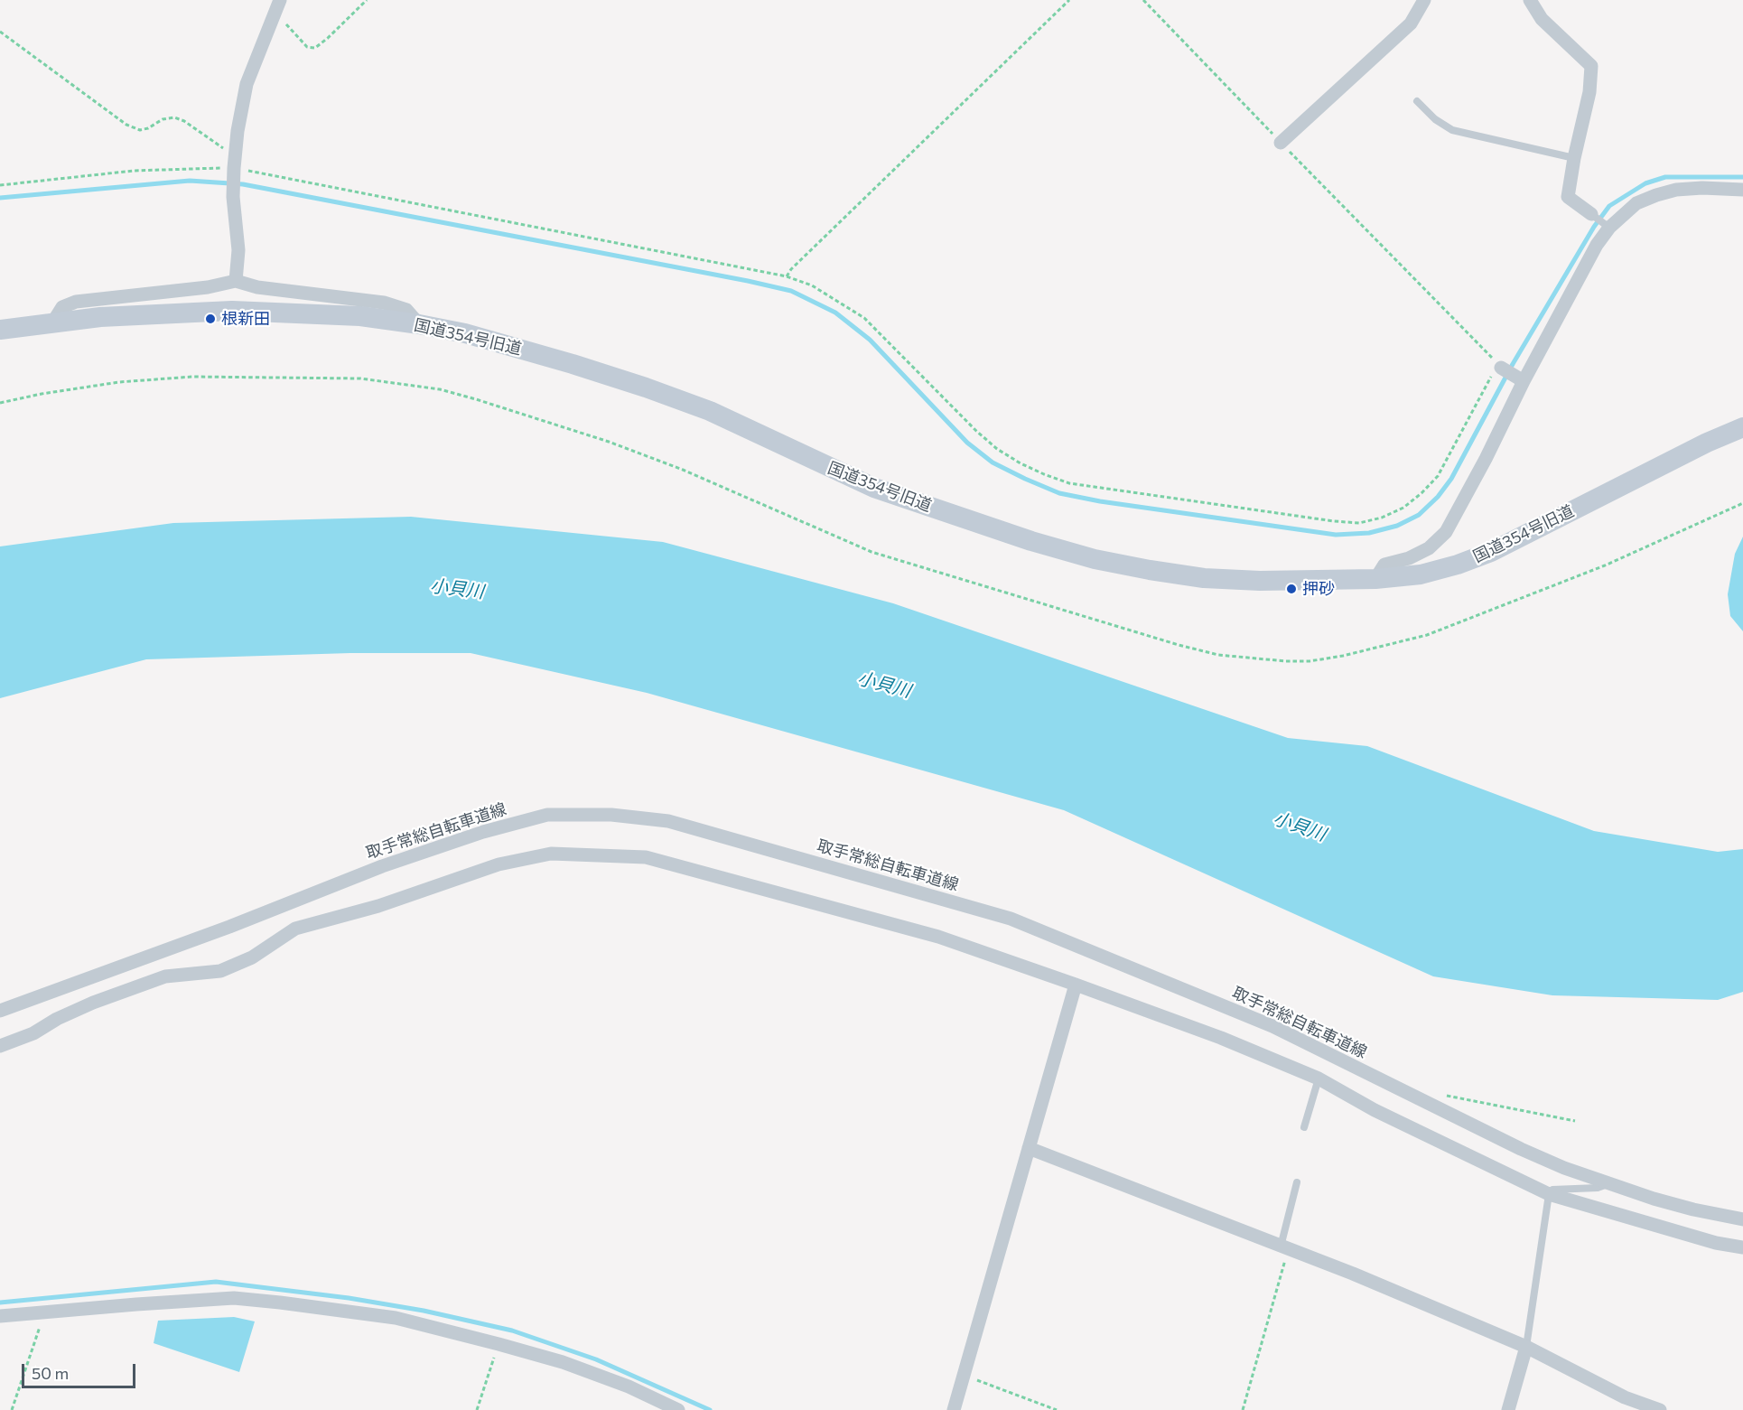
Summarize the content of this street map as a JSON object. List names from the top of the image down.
{
  "streets": {
    "street": ["国道354号旧道", "取手常総自転車道線"]
  },
  "water": ["小貝川"],
  "places": ["根新田", "押砂"],
  "scale_bar": "50 m"
}
